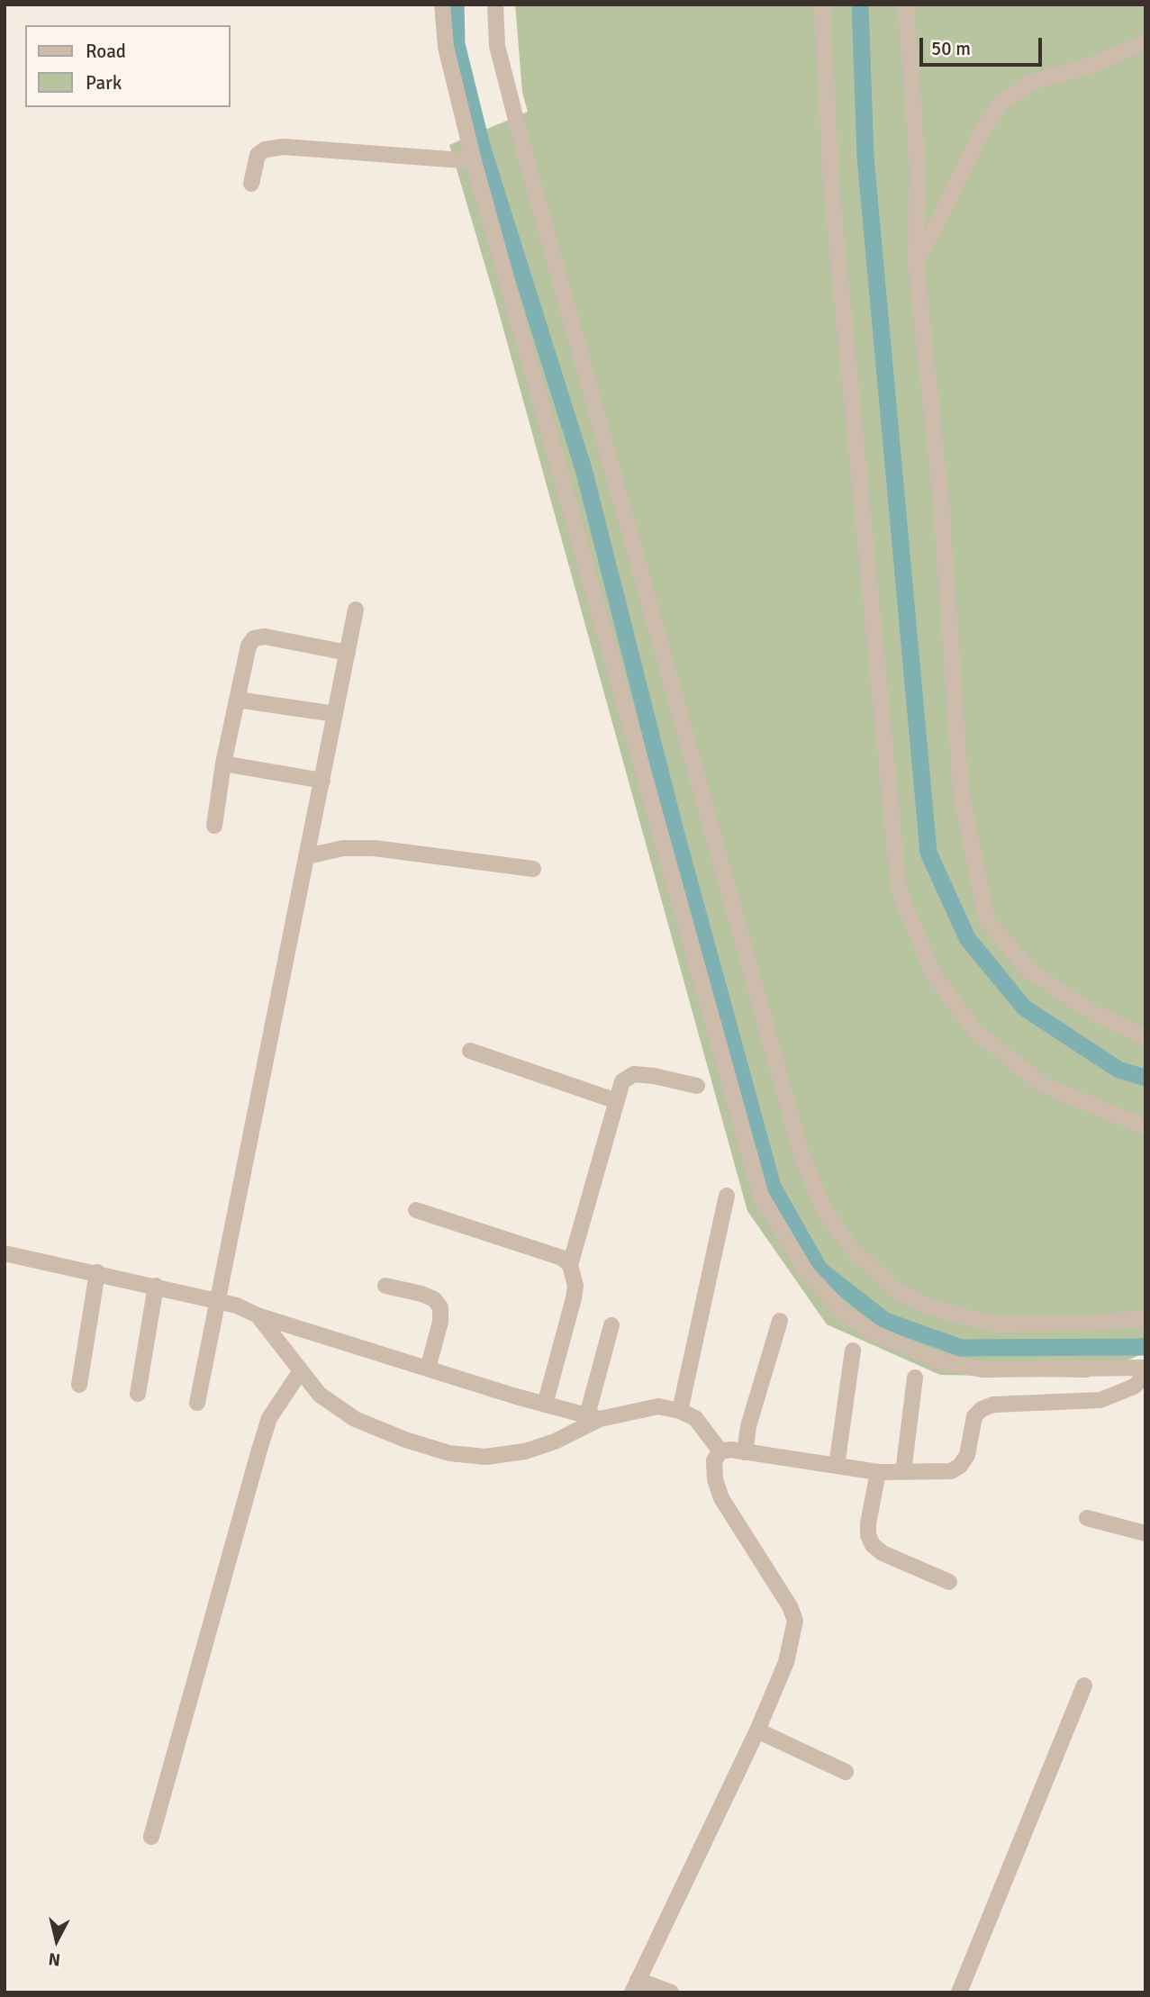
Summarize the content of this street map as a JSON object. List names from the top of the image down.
{
  "legend": ["Road", "Park"],
  "scale_bar": "50 m",
  "north": "bottom"
}
